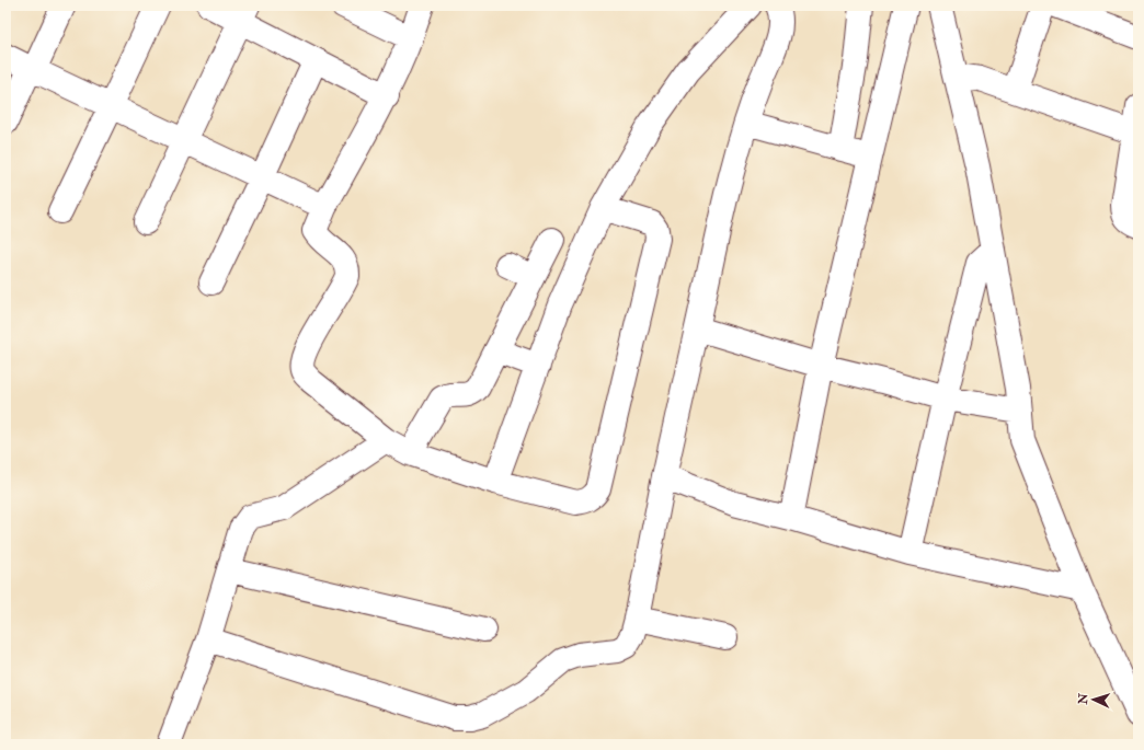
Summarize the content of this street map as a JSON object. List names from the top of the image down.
{
  "north": "left"
}
